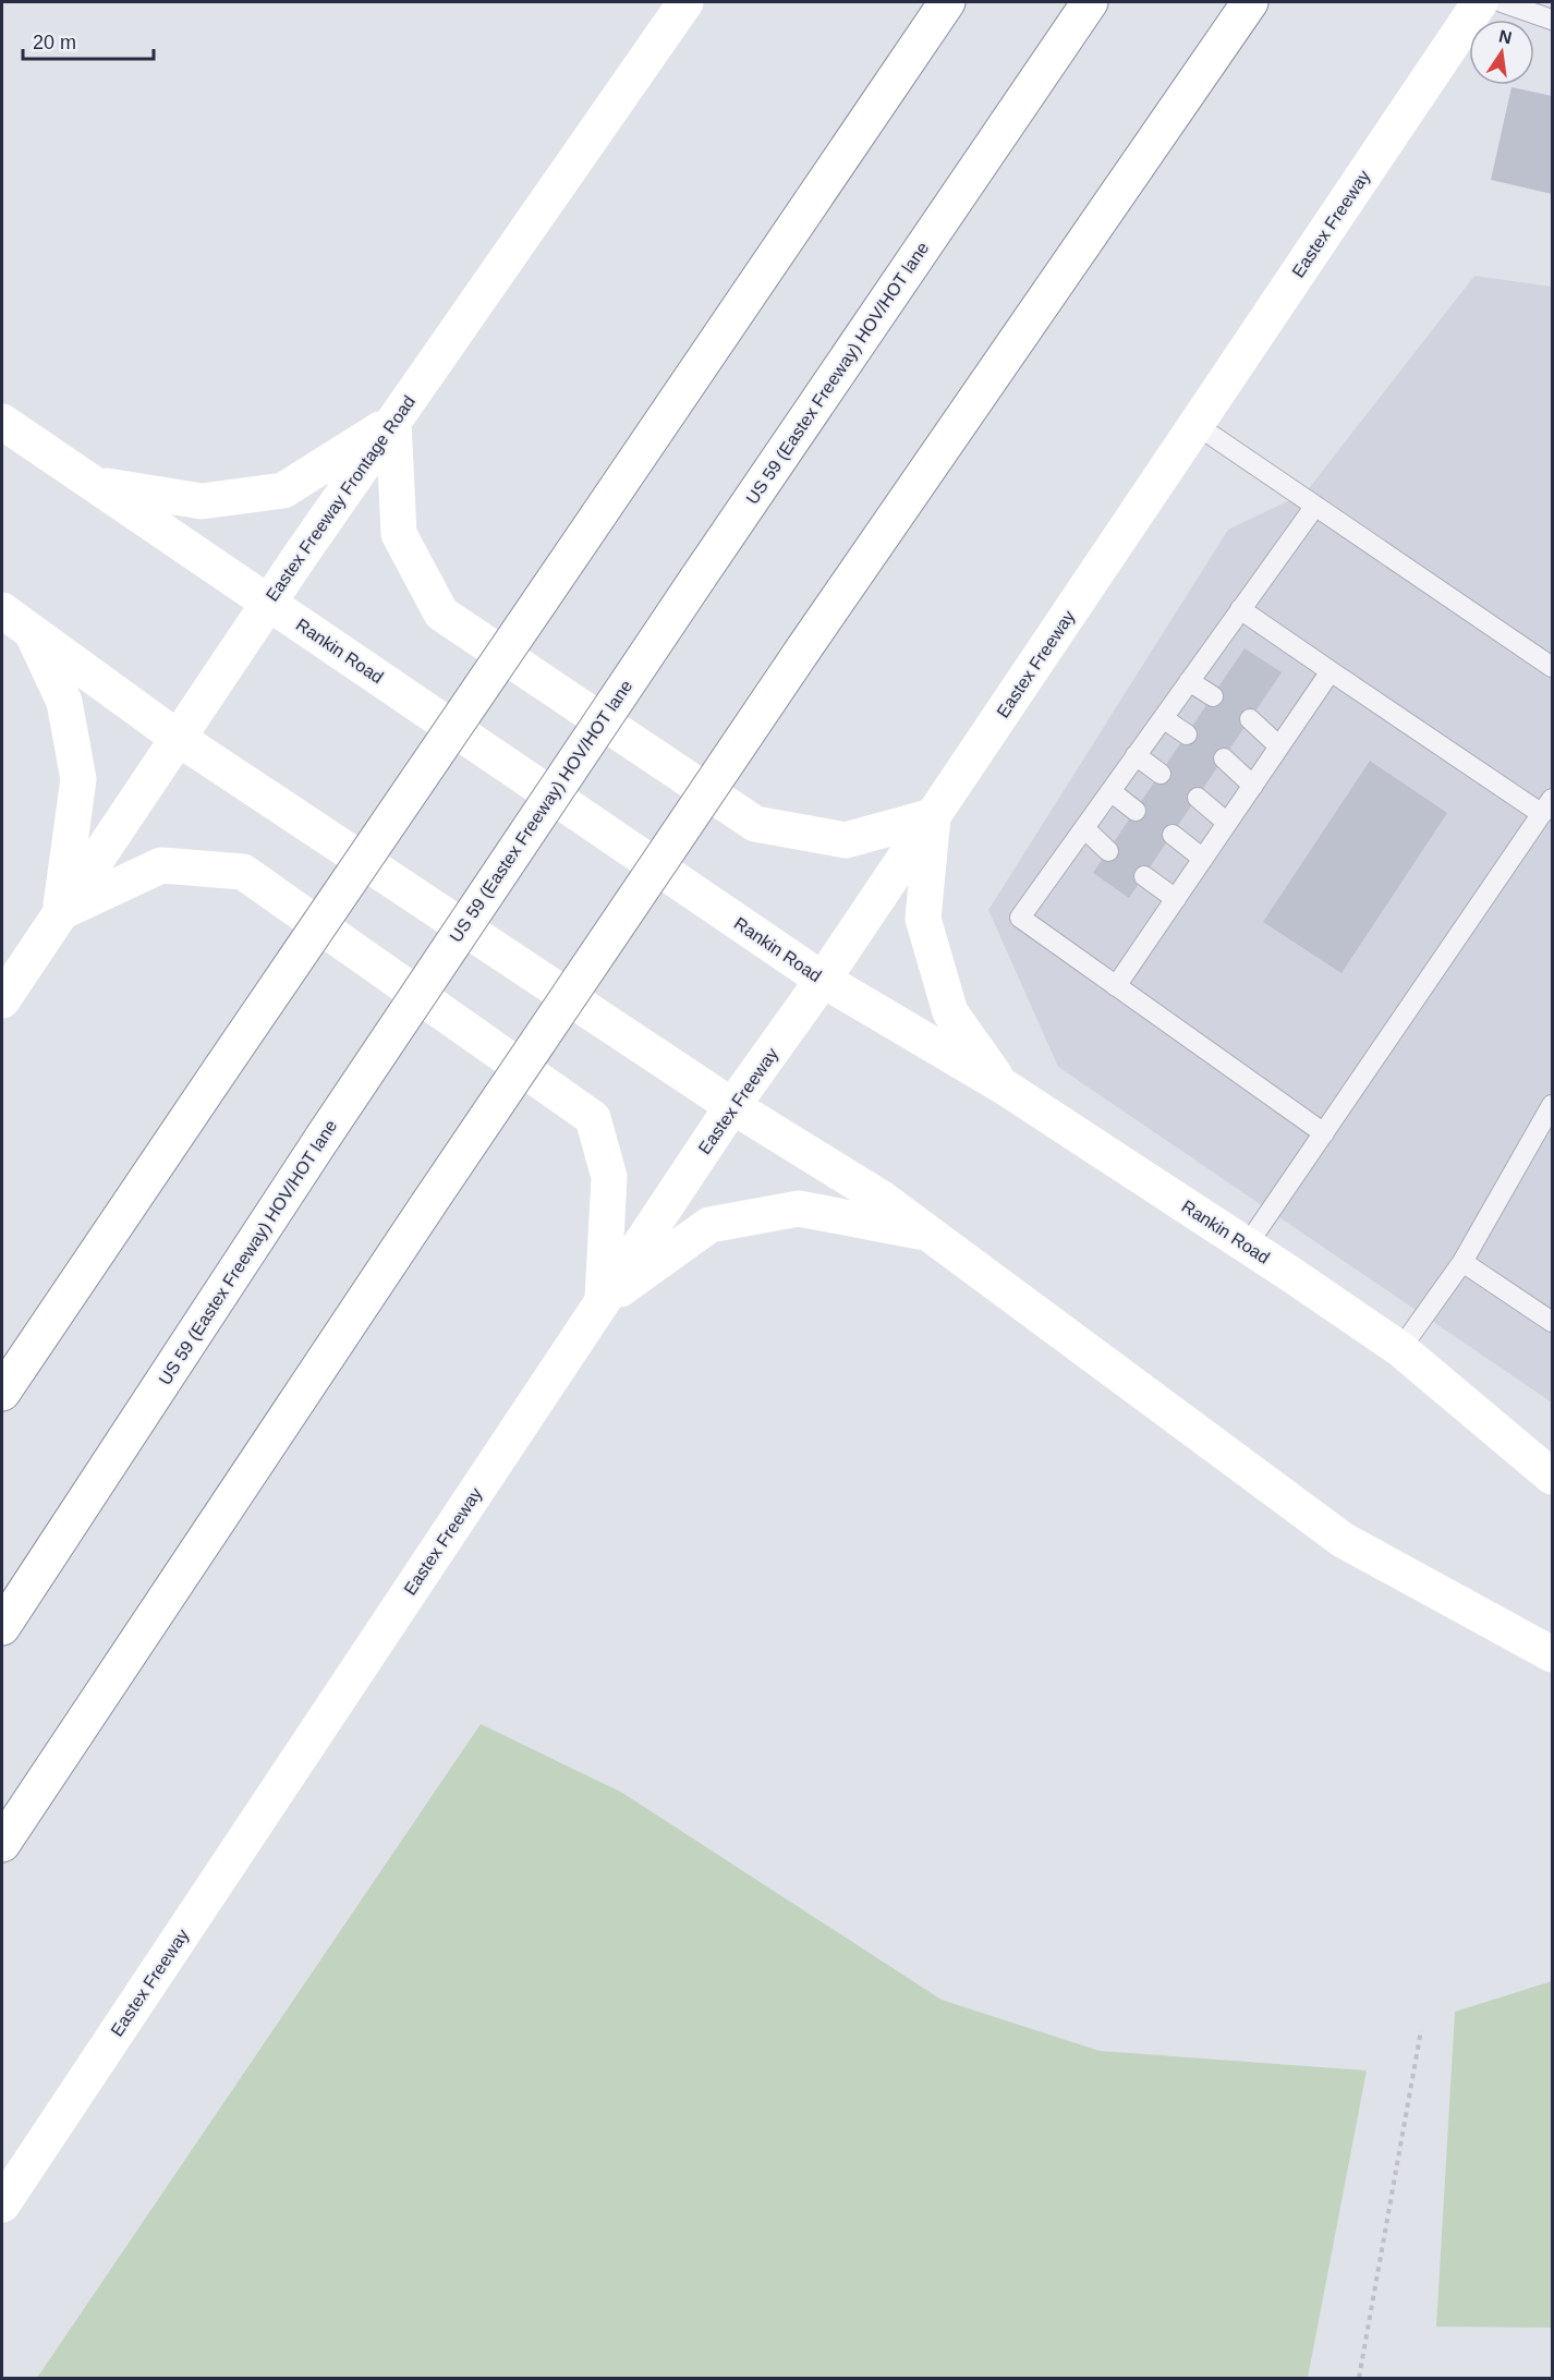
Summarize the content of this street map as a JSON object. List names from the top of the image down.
{
  "streets": {
    "main road": [
      "Eastex Freeway",
      "US 59 (Eastex Freeway) HOV/HOT lane",
      "Eastex Freeway Frontage Road",
      "Rankin Road"
    ]
  },
  "crossings": [
    ["Eastex Freeway", "Rankin Road"],
    ["Eastex Freeway Frontage Road", "Rankin Road"]
  ],
  "scale_bar": "20 m",
  "north": "top"
}
